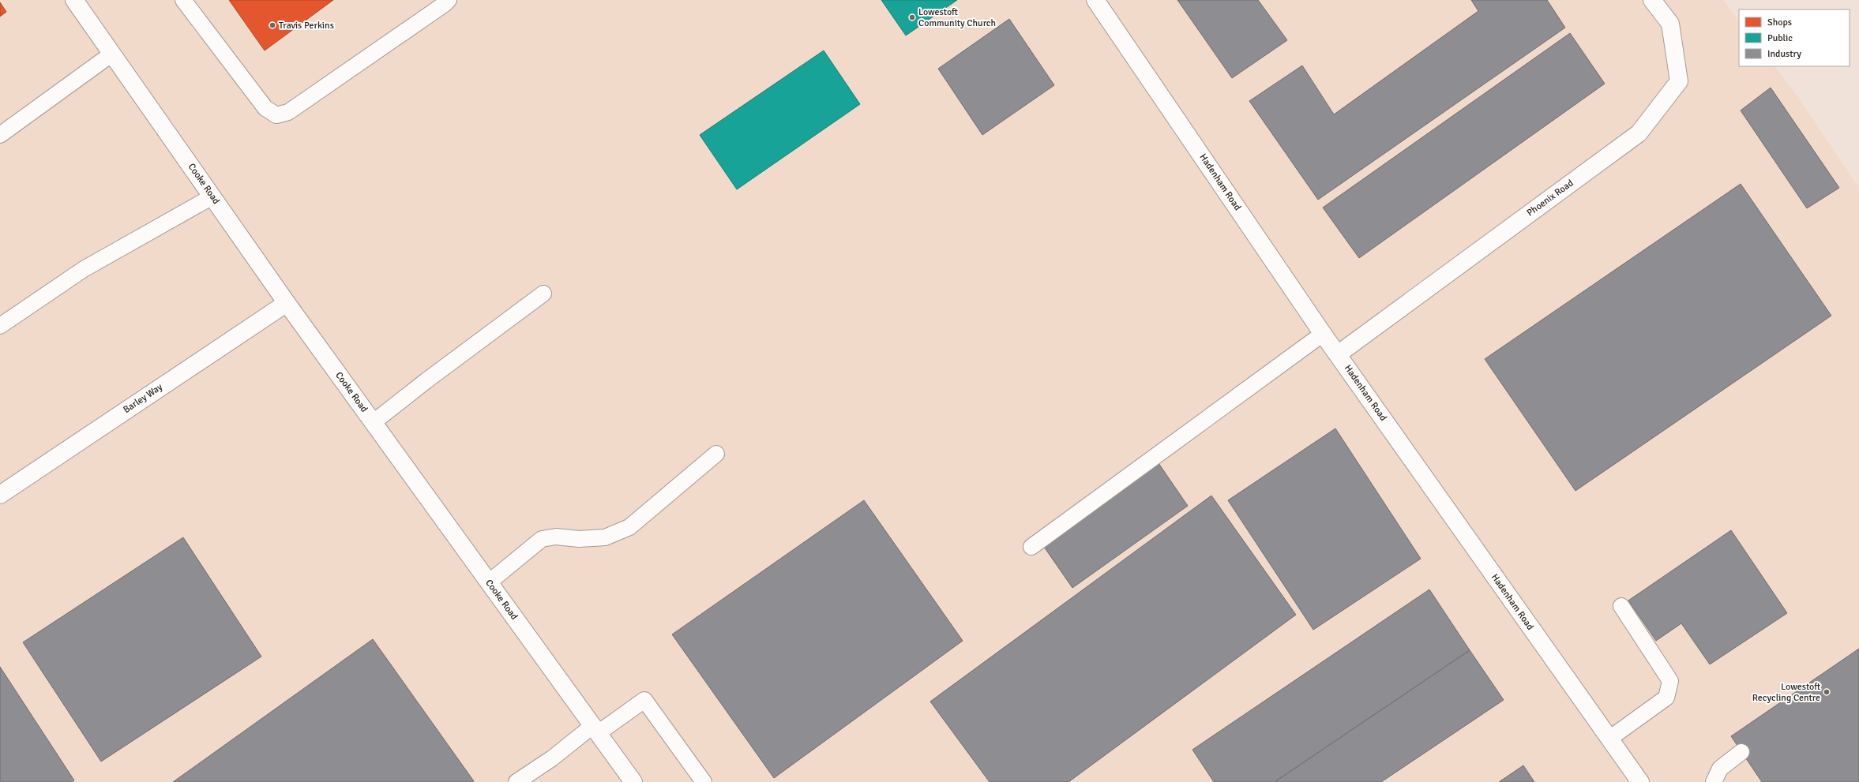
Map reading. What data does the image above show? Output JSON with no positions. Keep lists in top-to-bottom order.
{
  "streets": {
    "street": [
      "Hadenham Road",
      "Cooke Road",
      "Phoenix Road",
      "Barley Way"
    ]
  },
  "crossings": [
    ["Hadenham Road", "Phoenix Road"],
    ["Cooke Road", "Barley Way"]
  ],
  "places": ["Lowestoft Community Church", "Travis Perkins", "Lowestoft Recycling Centre"],
  "legend": ["Shops", "Public", "Industry"]
}
